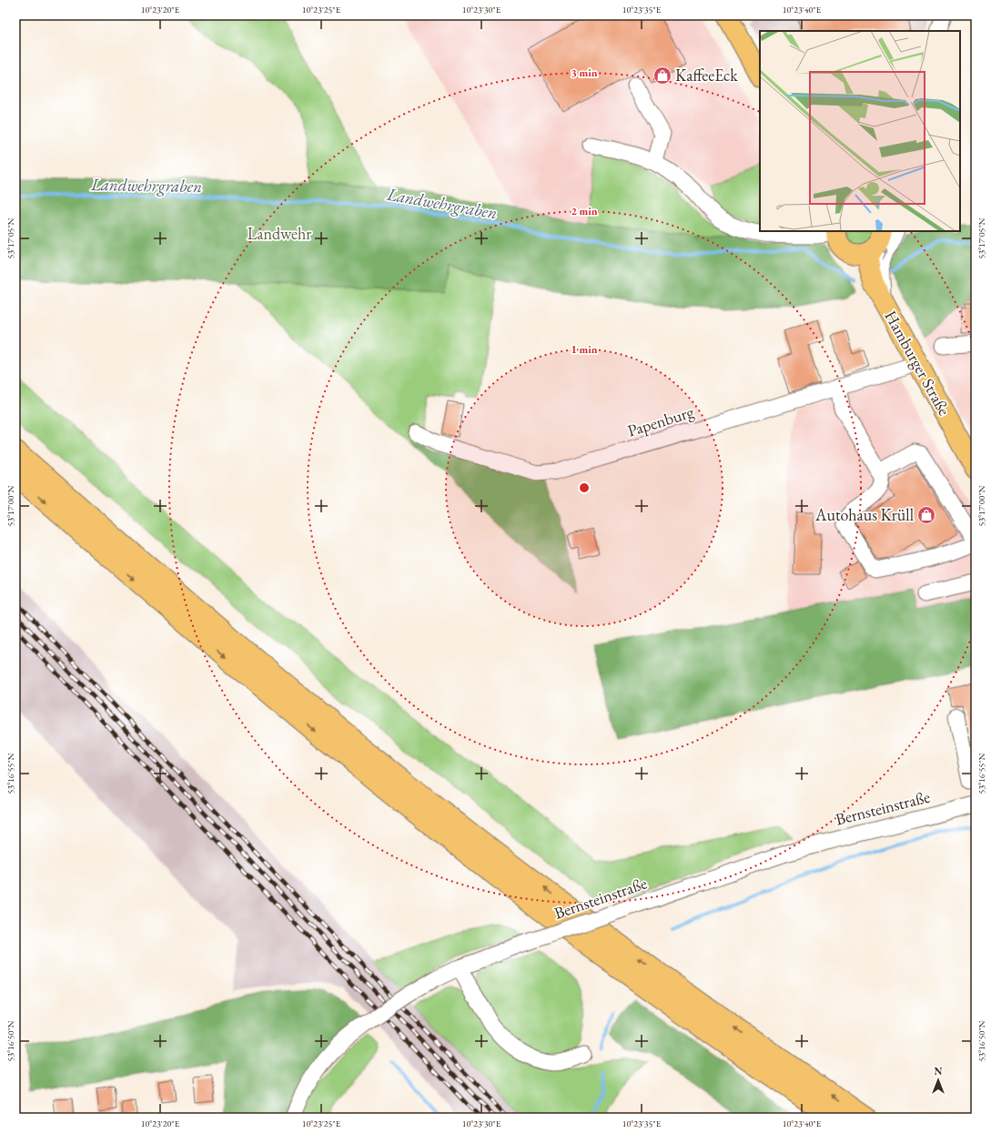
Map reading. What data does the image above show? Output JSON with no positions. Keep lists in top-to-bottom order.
{
  "streets": {
    "main road": ["Hamburger Straße"],
    "street": ["Papenburg", "Bernsteinstraße"]
  },
  "crossings": [
    ["Hamburger Straße", "Papenburg"]
  ],
  "water": ["Landwehrgraben"],
  "parks": ["Landwehr"],
  "places": {
    "shop": ["KaffeeEck", "Autohaus Krüll"]
  },
  "north": "top",
  "coordinates": [
    "10°23'20\"E",
    "10°23'25\"E",
    "10°23'30\"E",
    "10°23'35\"E",
    "10°23'40\"E",
    "53°17'05\"N",
    "53°17'00\"N",
    "53°16'55\"N",
    "53°16'50\"N"
  ],
  "rings": ["3 min", "2 min", "1 min"]
}
